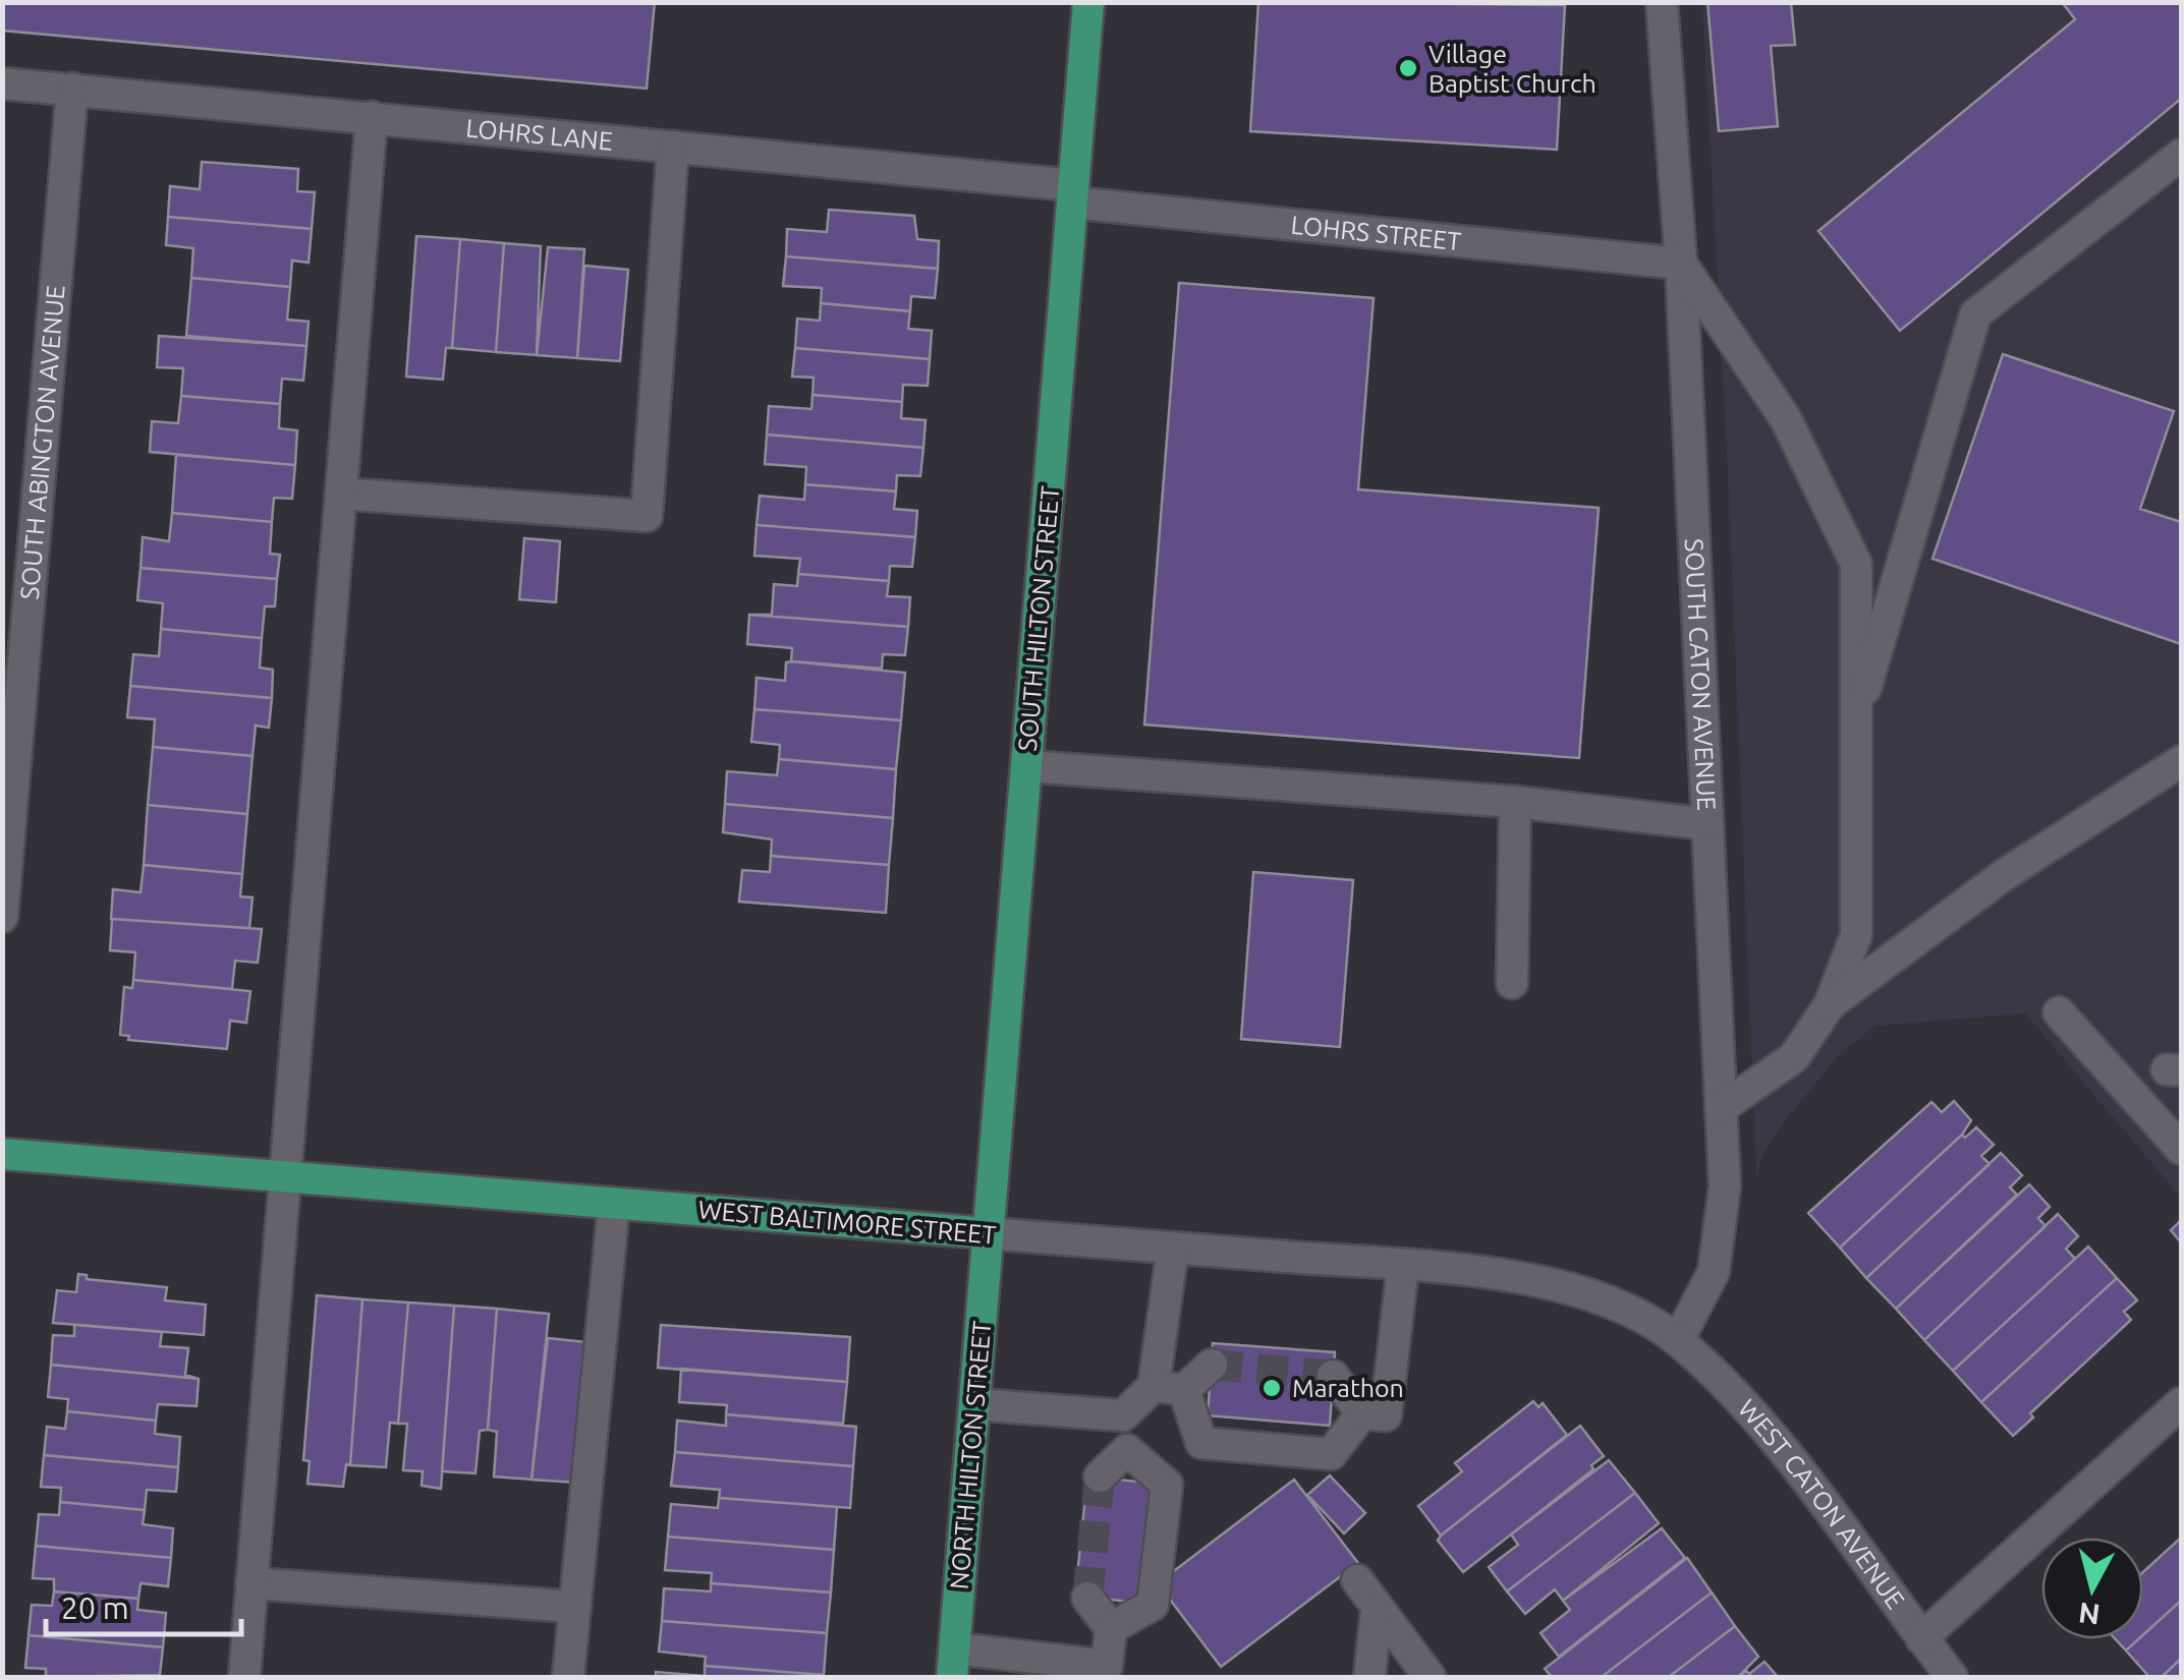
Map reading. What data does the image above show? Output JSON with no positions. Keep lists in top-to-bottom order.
{
  "streets": {
    "main road": ["SOUTH HILTON STREET", "WEST BALTIMORE STREET", "NORTH HILTON STREET"],
    "street": [
      "LOHRS LANE",
      "LOHRS STREET",
      "SOUTH ABINGTON AVENUE",
      "SOUTH CATON AVENUE",
      "WEST CATON AVENUE"
    ]
  },
  "crossings": [
    ["LOHRS LANE", "LOHRS STREET"],
    ["LOHRS LANE", "SOUTH ABINGTON AVENUE"],
    ["LOHRS LANE", "SOUTH HILTON STREET"],
    ["LOHRS STREET", "SOUTH HILTON STREET"],
    ["LOHRS STREET", "SOUTH CATON AVENUE"],
    ["SOUTH HILTON STREET", "WEST BALTIMORE STREET"],
    ["SOUTH HILTON STREET", "NORTH HILTON STREET"],
    ["SOUTH CATON AVENUE", "WEST BALTIMORE STREET"],
    ["SOUTH CATON AVENUE", "WEST CATON AVENUE"],
    ["WEST BALTIMORE STREET", "NORTH HILTON STREET"],
    ["WEST BALTIMORE STREET", "WEST CATON AVENUE"]
  ],
  "places": ["Village Baptist Church", "Marathon"],
  "scale_bar": "20 m",
  "north": "bottom"
}
